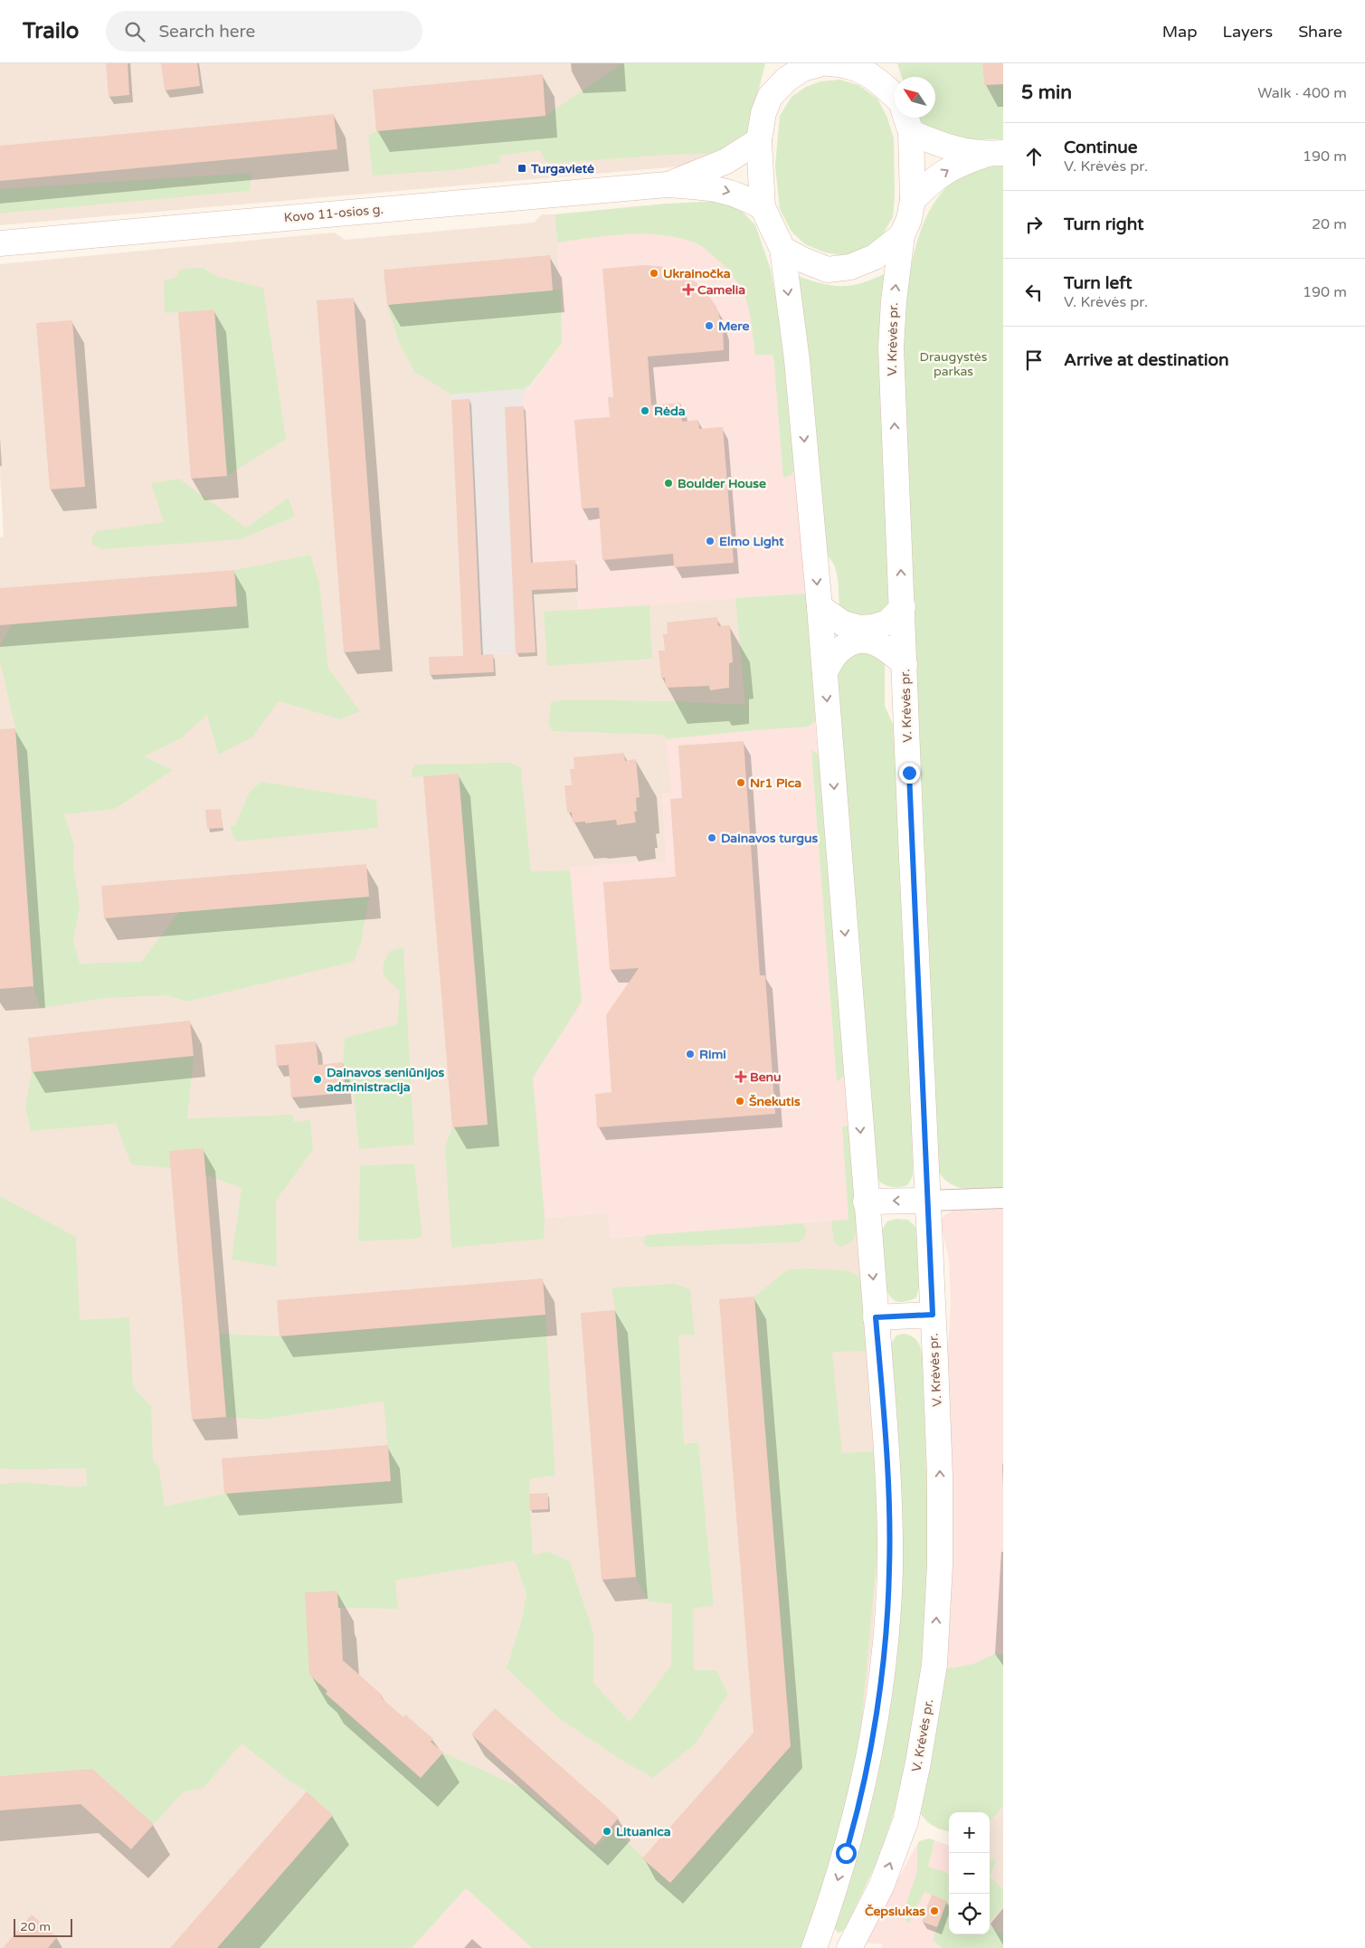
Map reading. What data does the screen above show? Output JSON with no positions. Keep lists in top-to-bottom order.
{
  "streets": {
    "main road": ["Kovo 11-osios g.", "V. Krėvės pr."]
  },
  "parks": ["Draugystės parkas"],
  "places": {
    "transit": ["Turgavietė"],
    "other": [
      "Ukrainočka",
      "Mere",
      "Rėda",
      "Boulder House",
      "Elmo Light",
      "Nr1 Pica",
      "Dainavos turgus",
      "Rimi",
      "Dainavos seniūnijos administracija",
      "Šnekutis",
      "Lituanica",
      "Čepsiukas"
    ],
    "health": ["Camelia", "Benu"]
  },
  "scale_bar": "20 m",
  "north": "top left",
  "page": {
    "header": "Trailo",
    "search": "Search here",
    "nav": ["Map", "Layers", "Share"],
    "heading": ["5 min", "Walk · 400 m"],
    "list": [
      ["Continue", "V. Krėvės pr.", "190 m"],
      ["Turn right", "20 m"],
      ["Turn left", "V. Krėvės pr.", "190 m"],
      "Arrive at destination"
    ],
    "map_buttons": ["+", "−"],
    "scale": "20 m"
  }
}
